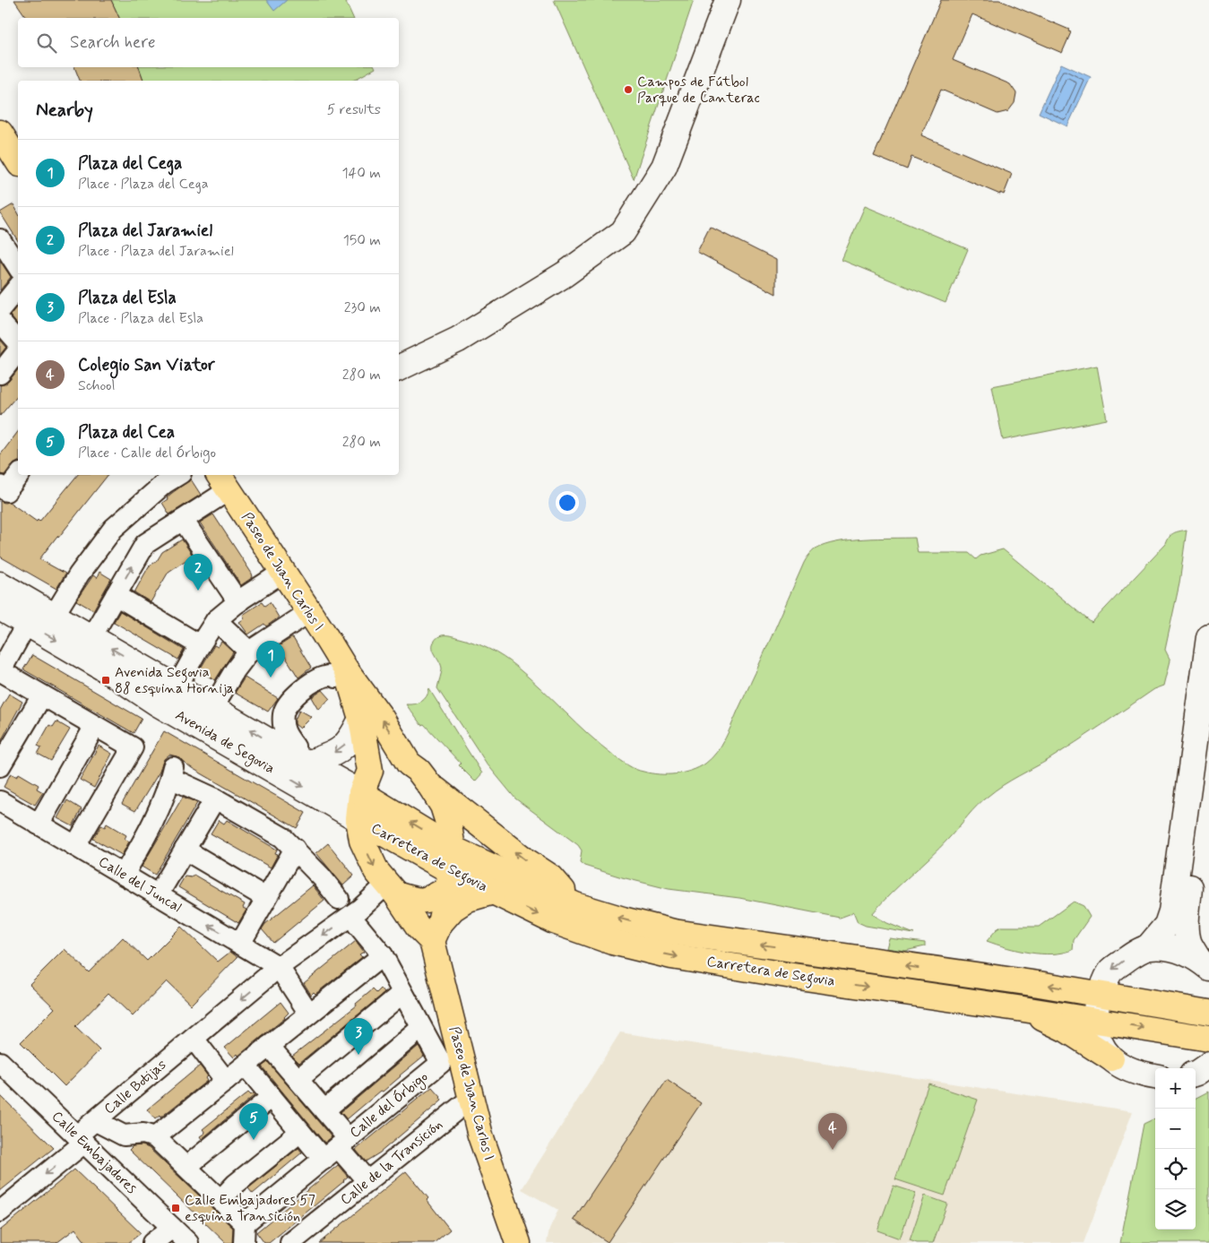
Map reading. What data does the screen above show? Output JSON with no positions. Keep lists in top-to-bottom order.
{
  "streets": {
    "main road": ["Paseo de Juan Carlos I", "Carretera de Segovia"],
    "street": [
      "Avenida de Segovia",
      "Calle del Juncal",
      "Calle Botijas",
      "Calle del Órbigo",
      "Calle Embajadores",
      "Calle de la Transición"
    ]
  },
  "crossings": [
    ["Paseo de Juan Carlos I", "Avenida de Segovia"],
    ["Paseo de Juan Carlos I", "Carretera de Segovia"],
    ["Paseo de Juan Carlos I", "Calle Botijas"],
    ["Paseo de Juan Carlos I", "Calle de la Transición"],
    ["Avenida de Segovia", "Carretera de Segovia"],
    ["Calle del Juncal", "Calle Botijas"],
    ["Calle Botijas", "Calle Embajadores"],
    ["Calle del Órbigo", "Calle de la Transición"]
  ],
  "places": {
    "other": ["Campos de Fútbol Parque de Canterac"],
    "transit": ["Avenida Segovia 88 esquina Hornija", "Calle Embajadores 57 esquina Transición"]
  },
  "page": {
    "search": "Search here",
    "heading": ["Nearby", "5 results"],
    "list": [
      {
        "mark": "1",
        "name": "Plaza del Cega",
        "note": "Place · Plaza del Cega",
        "value": "140 m"
      },
      {
        "mark": "2",
        "name": "Plaza del Jaramiel",
        "note": "Place · Plaza del Jaramiel",
        "value": "150 m"
      },
      {
        "mark": "3",
        "name": "Plaza del Esla",
        "note": "Place · Plaza del Esla",
        "value": "230 m"
      },
      {
        "mark": "4",
        "name": "Colegio San Viator",
        "note": "School",
        "value": "280 m"
      },
      {
        "mark": "5",
        "name": "Plaza del Cea",
        "note": "Place · Calle del Órbigo",
        "value": "280 m"
      }
    ],
    "pins": [
      "2",
      "1",
      "3",
      "5",
      "4"
    ],
    "map_buttons": ["+", "−"]
  }
}
